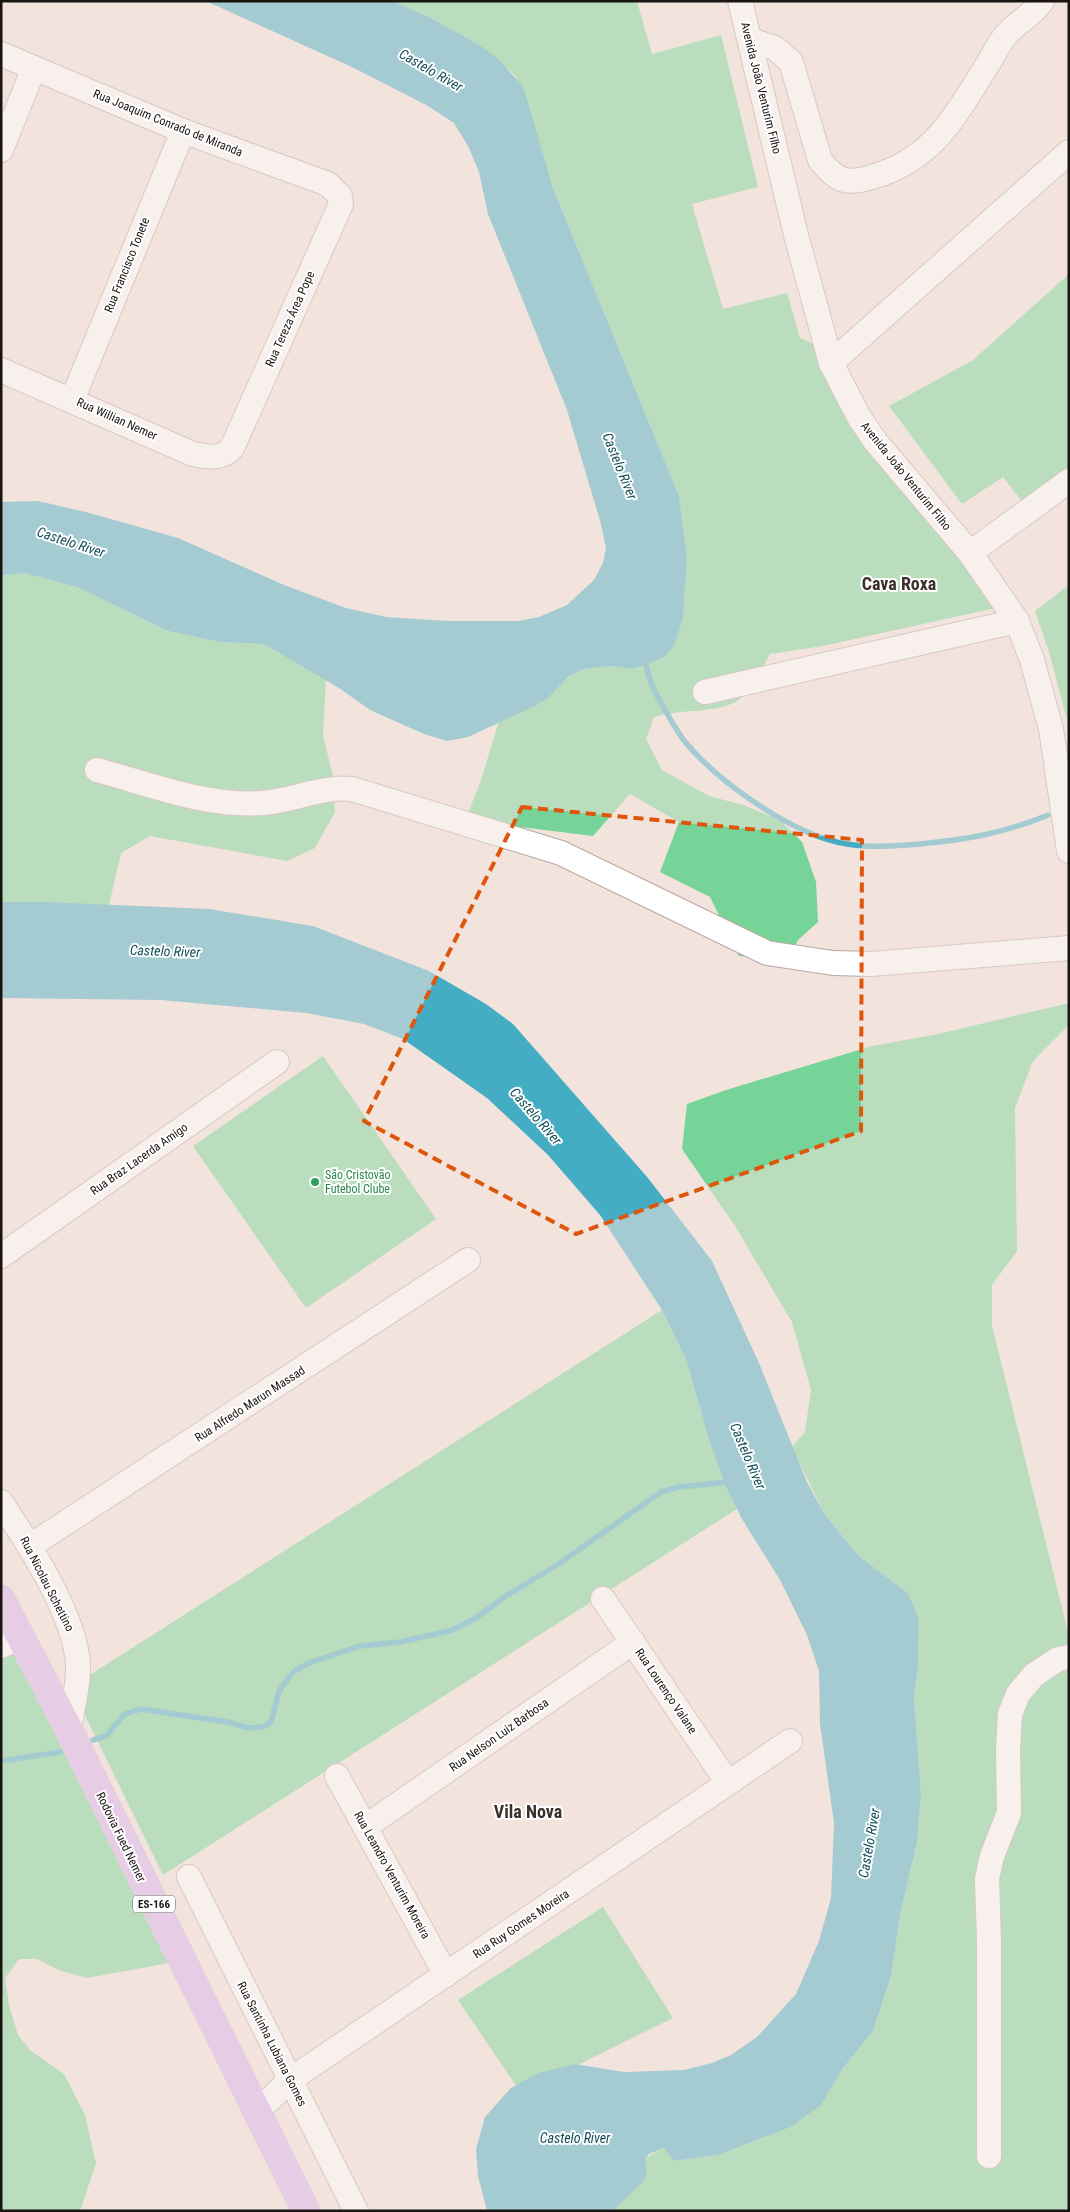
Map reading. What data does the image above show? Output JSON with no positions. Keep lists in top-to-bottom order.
{
  "streets": {
    "main road": ["Rodovia Fued Nemer", "ES-166"],
    "street": [
      "Avenida João Venturim Filho",
      "Rua Joaquim Conrado de Miranda",
      "Rua Francisco Tonete",
      "Rua Tereza Área Pope",
      "Rua Willian Nemer",
      "Rua Braz Lacerda Amigo",
      "Rua Alfredo Marun Massad",
      "Rua Nicolau Schettino",
      "Rua Lourenço Valane",
      "Rua Nelson Luiz Barbosa",
      "Rua Leandro Venturim Moreira",
      "Rua Ruy Gomes Moreira",
      "Rua Santinha Lubiana Gomes"
    ]
  },
  "crossings": [
    ["Rua Joaquim Conrado de Miranda", "Rua Francisco Tonete"],
    ["Rua Joaquim Conrado de Miranda", "Rua Tereza Área Pope"],
    ["Rua Francisco Tonete", "Rua Willian Nemer"],
    ["Rua Tereza Área Pope", "Rua Willian Nemer"],
    ["Rua Alfredo Marun Massad", "Rua Nicolau Schettino"],
    ["Rua Nicolau Schettino", "Rodovia Fued Nemer"],
    ["Rua Lourenço Valane", "Rua Nelson Luiz Barbosa"],
    ["Rua Lourenço Valane", "Rua Ruy Gomes Moreira"],
    ["Rua Nelson Luiz Barbosa", "Rua Leandro Venturim Moreira"],
    ["Rodovia Fued Nemer", "Rua Ruy Gomes Moreira"],
    ["Rua Leandro Venturim Moreira", "Rua Ruy Gomes Moreira"],
    ["Rua Ruy Gomes Moreira", "Rua Santinha Lubiana Gomes"]
  ],
  "districts": ["Cava Roxa", "Vila Nova"],
  "water": ["Castelo River"],
  "places": ["São Cristovão Futebol Clube"]
}
